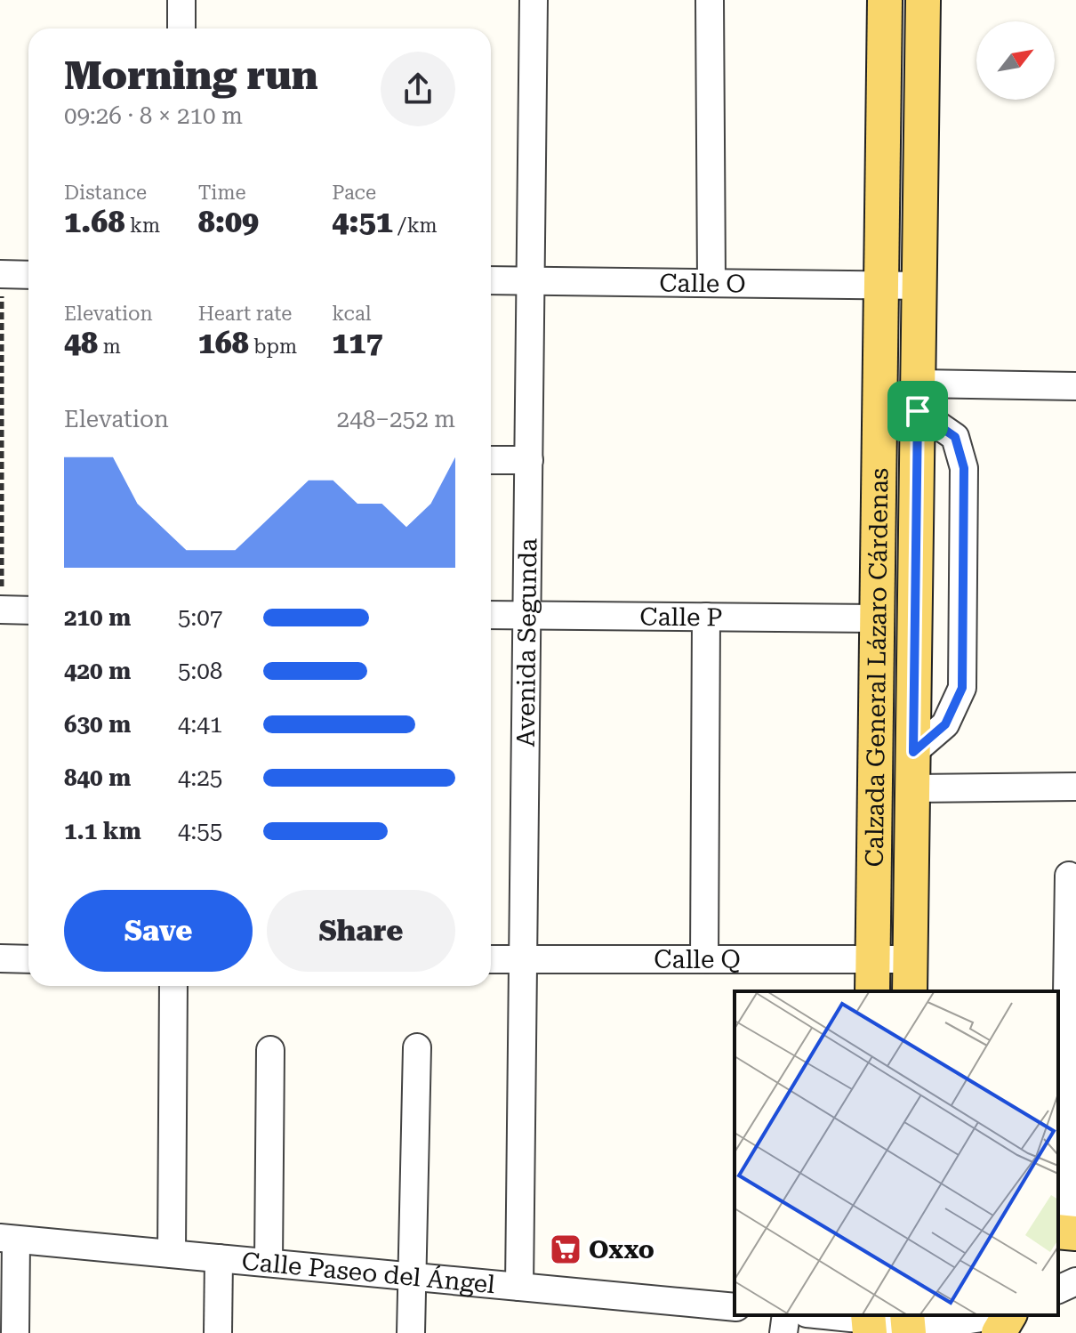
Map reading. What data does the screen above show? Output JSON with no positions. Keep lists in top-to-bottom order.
{
  "streets": {
    "main road": ["Calzada General Lázaro Cárdenas"],
    "street": [
      "Calle O",
      "Calle P",
      "Avenida Segunda",
      "Calle Q",
      "Calle Paseo del Ángel"
    ]
  },
  "crossings": [
    ["Calle O", "Avenida Segunda"],
    ["Calle O", "Calzada General Lázaro Cárdenas"],
    ["Calle P", "Avenida Segunda"],
    ["Calle P", "Calzada General Lázaro Cárdenas"],
    ["Avenida Segunda", "Calle Q"],
    ["Avenida Segunda", "Calle Paseo del Ángel"],
    ["Calzada General Lázaro Cárdenas", "Calle Q"]
  ],
  "places": {
    "supermarket": ["Oxxo"]
  },
  "north": "top right",
  "page": {
    "heading": ["Morning run", "09:26 · 8 × 210 m"],
    "stats": [
      ["Distance", "1.68 km"],
      ["Time", "8:09"],
      ["Pace", "4:51 /km"],
      ["Elevation", "48 m"],
      ["Heart rate", "168 bpm"],
      ["kcal", "117"]
    ],
    "chart": ["Elevation", "248–252 m"],
    "list": [
      {
        "name": "210 m",
        "note": "5:07"
      },
      {
        "name": "420 m",
        "note": "5:08"
      },
      {
        "name": "630 m",
        "note": "4:41"
      },
      {
        "name": "840 m",
        "note": "4:25"
      },
      {
        "name": "1.1 km",
        "note": "4:55"
      }
    ],
    "buttons": ["Save", "Share"]
  }
}
